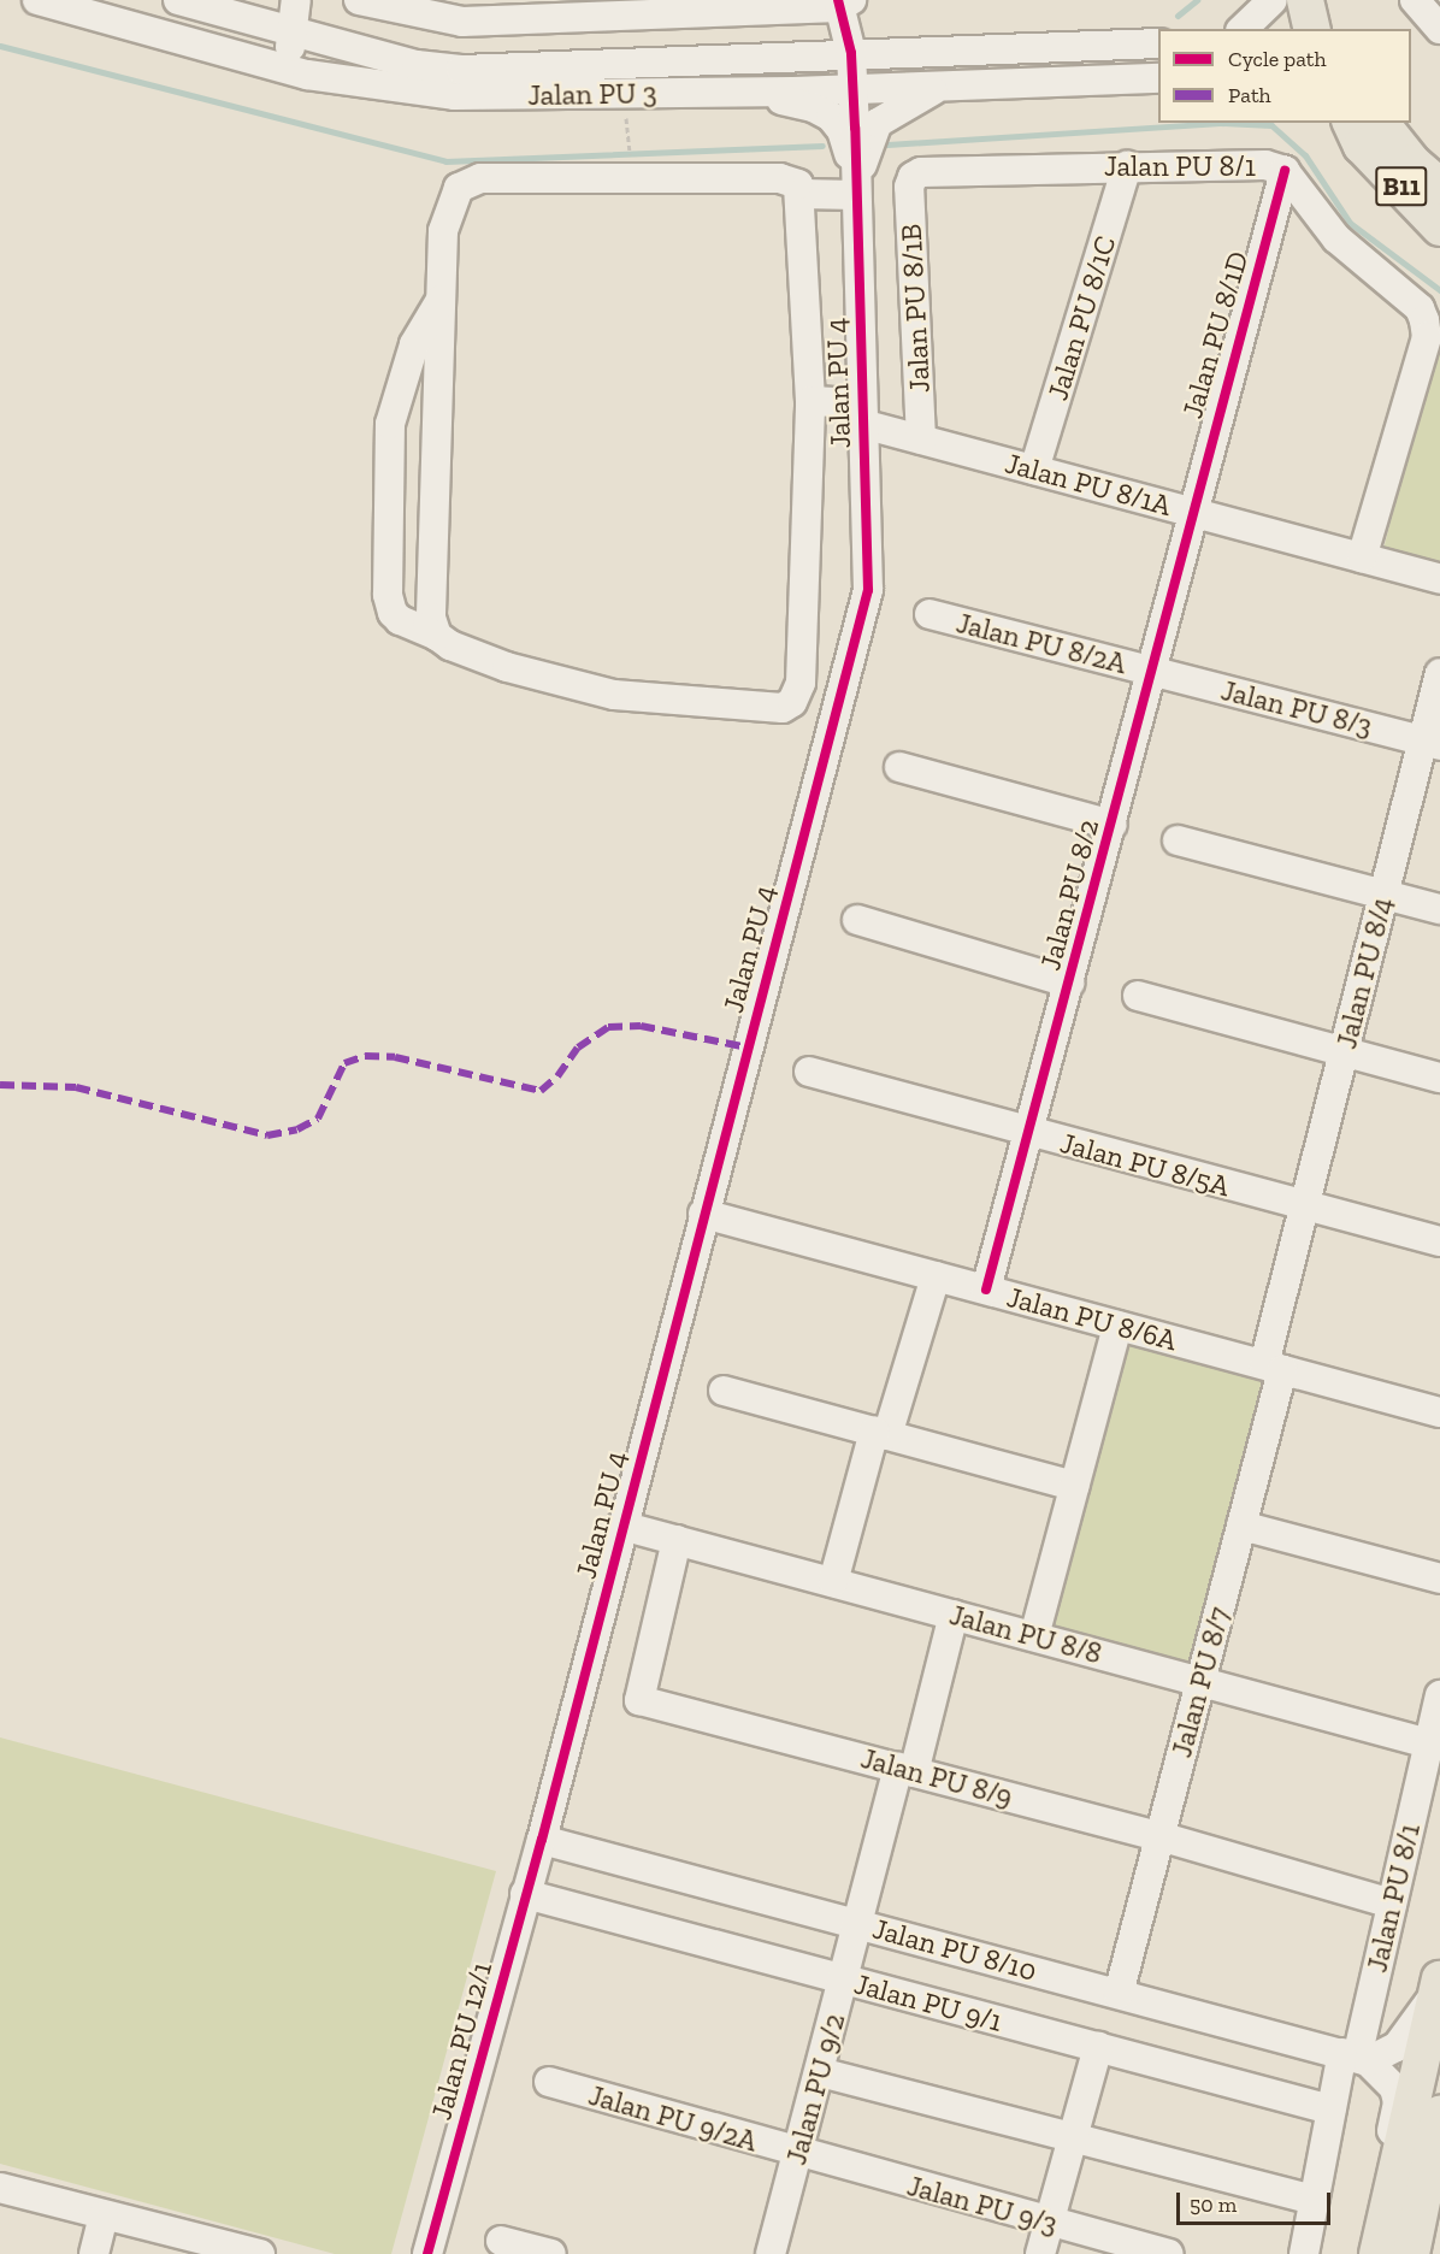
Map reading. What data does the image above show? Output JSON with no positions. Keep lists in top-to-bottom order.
{
  "streets": {
    "main road": ["B11"],
    "street": [
      "Jalan PU 3",
      "Jalan PU 8/1",
      "Jalan PU 8/1B",
      "Jalan PU 8/1C",
      "Jalan PU 8/1D",
      "Jalan PU 4",
      "Jalan PU 8/1A",
      "Jalan PU 8/2A",
      "Jalan PU 8/3",
      "Jalan PU 8/2",
      "Jalan PU 8/4",
      "Jalan PU 8/5A",
      "Jalan PU 8/6A",
      "Jalan PU 8/8",
      "Jalan PU 8/7",
      "Jalan PU 8/9",
      "Jalan PU 8/10",
      "Jalan PU 9/1",
      "Jalan PU 12/1",
      "Jalan PU 9/2",
      "Jalan PU 9/2A",
      "Jalan PU 9/3"
    ]
  },
  "crossings": [
    ["Jalan PU 3", "Jalan PU 4"],
    ["Jalan PU 8/1", "Jalan PU 8/1B"],
    ["Jalan PU 8/1", "Jalan PU 8/1C"],
    ["Jalan PU 8/1", "Jalan PU 8/1D"],
    ["Jalan PU 8/1", "Jalan PU 8/1A"],
    ["Jalan PU 8/1", "Jalan PU 8/8"],
    ["Jalan PU 8/1", "Jalan PU 8/9"],
    ["Jalan PU 8/1", "Jalan PU 8/10"],
    ["Jalan PU 8/1B", "Jalan PU 8/1A"],
    ["Jalan PU 8/1C", "Jalan PU 8/1A"],
    ["Jalan PU 8/1D", "Jalan PU 8/1A"],
    ["Jalan PU 8/1D", "Jalan PU 8/2"],
    ["Jalan PU 4", "Jalan PU 8/1A"],
    ["Jalan PU 4", "Jalan PU 8/6A"],
    ["Jalan PU 4", "Jalan PU 8/8"],
    ["Jalan PU 4", "Jalan PU 8/10"],
    ["Jalan PU 4", "Jalan PU 12/1"],
    ["Jalan PU 8/1A", "Jalan PU 8/2"],
    ["Jalan PU 8/2A", "Jalan PU 8/3"],
    ["Jalan PU 8/2A", "Jalan PU 8/2"],
    ["Jalan PU 8/3", "Jalan PU 8/2"],
    ["Jalan PU 8/3", "Jalan PU 8/4"],
    ["Jalan PU 8/2", "Jalan PU 8/5A"],
    ["Jalan PU 8/2", "Jalan PU 8/6A"],
    ["Jalan PU 8/4", "Jalan PU 8/5A"],
    ["Jalan PU 8/4", "Jalan PU 8/6A"],
    ["Jalan PU 8/4", "Jalan PU 8/7"],
    ["Jalan PU 8/6A", "Jalan PU 8/7"],
    ["Jalan PU 8/8", "Jalan PU 8/7"],
    ["Jalan PU 8/8", "Jalan PU 8/9"],
    ["Jalan PU 8/8", "Jalan PU 9/2"],
    ["Jalan PU 8/7", "Jalan PU 8/9"],
    ["Jalan PU 8/7", "Jalan PU 8/10"],
    ["Jalan PU 8/9", "Jalan PU 9/2"],
    ["Jalan PU 8/10", "Jalan PU 12/1"],
    ["Jalan PU 8/10", "Jalan PU 9/2"],
    ["Jalan PU 9/1", "Jalan PU 12/1"],
    ["Jalan PU 9/1", "Jalan PU 9/2"],
    ["Jalan PU 9/2", "Jalan PU 9/2A"],
    ["Jalan PU 9/2", "Jalan PU 9/3"],
    ["Jalan PU 9/2A", "Jalan PU 9/3"]
  ],
  "legend": ["Cycle path", "Path"],
  "scale_bar": "50 m"
}
